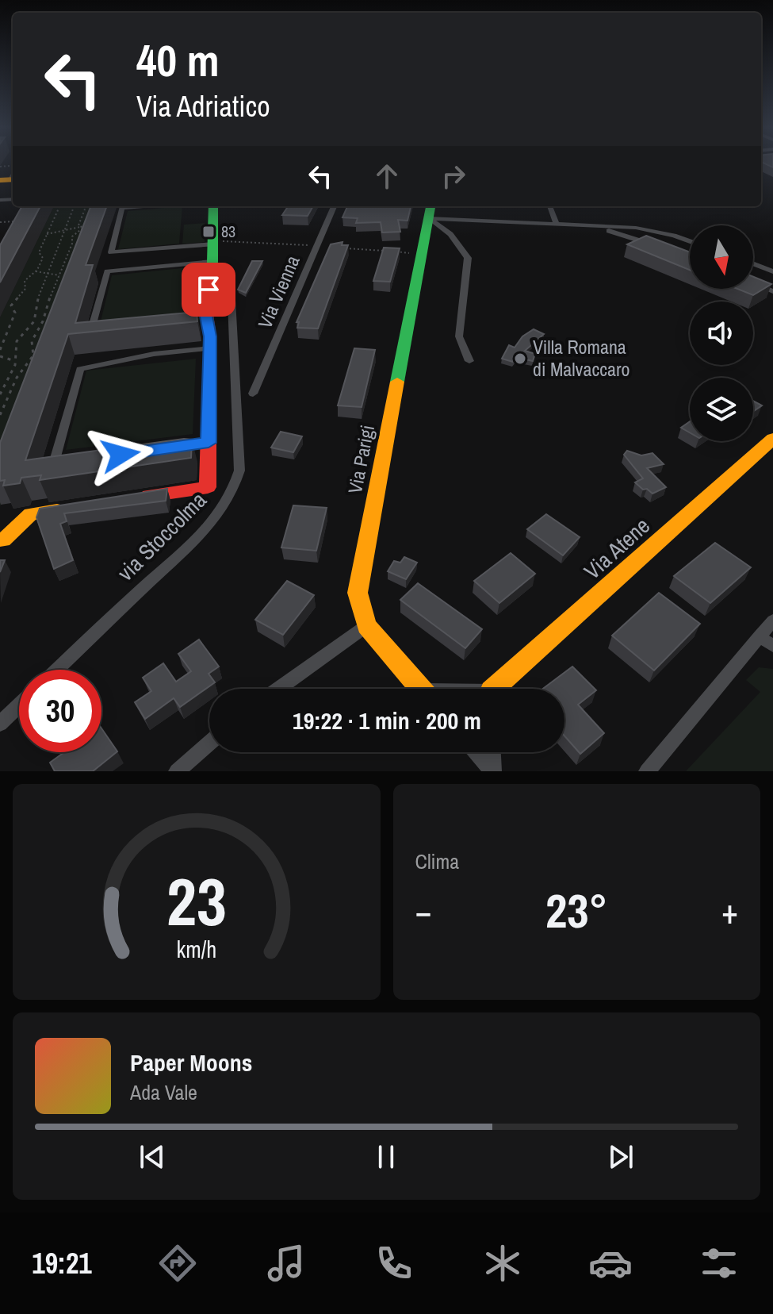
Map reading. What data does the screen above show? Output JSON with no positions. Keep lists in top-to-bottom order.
{
  "streets": {
    "street": [
      "Via Vienna",
      "Via Parigi",
      "via Stoccolma",
      "Via Atene"
    ]
  },
  "places": {
    "transit": ["83"],
    "other": ["Villa Romana di Malvaccaro"]
  },
  "north": "bottom",
  "page": {
    "turn": ["40 m", "Via Adriatico"],
    "limit": "30",
    "trip": "19:22 · 1 min · 200 m",
    "tile": "Clima",
    "heat": ["−", "23°", "+"],
    "song": ["Paper Moons", "Ada Vale"],
    "tabs": "19:21",
    "gauge": ["23", "km/h"]
  }
}
